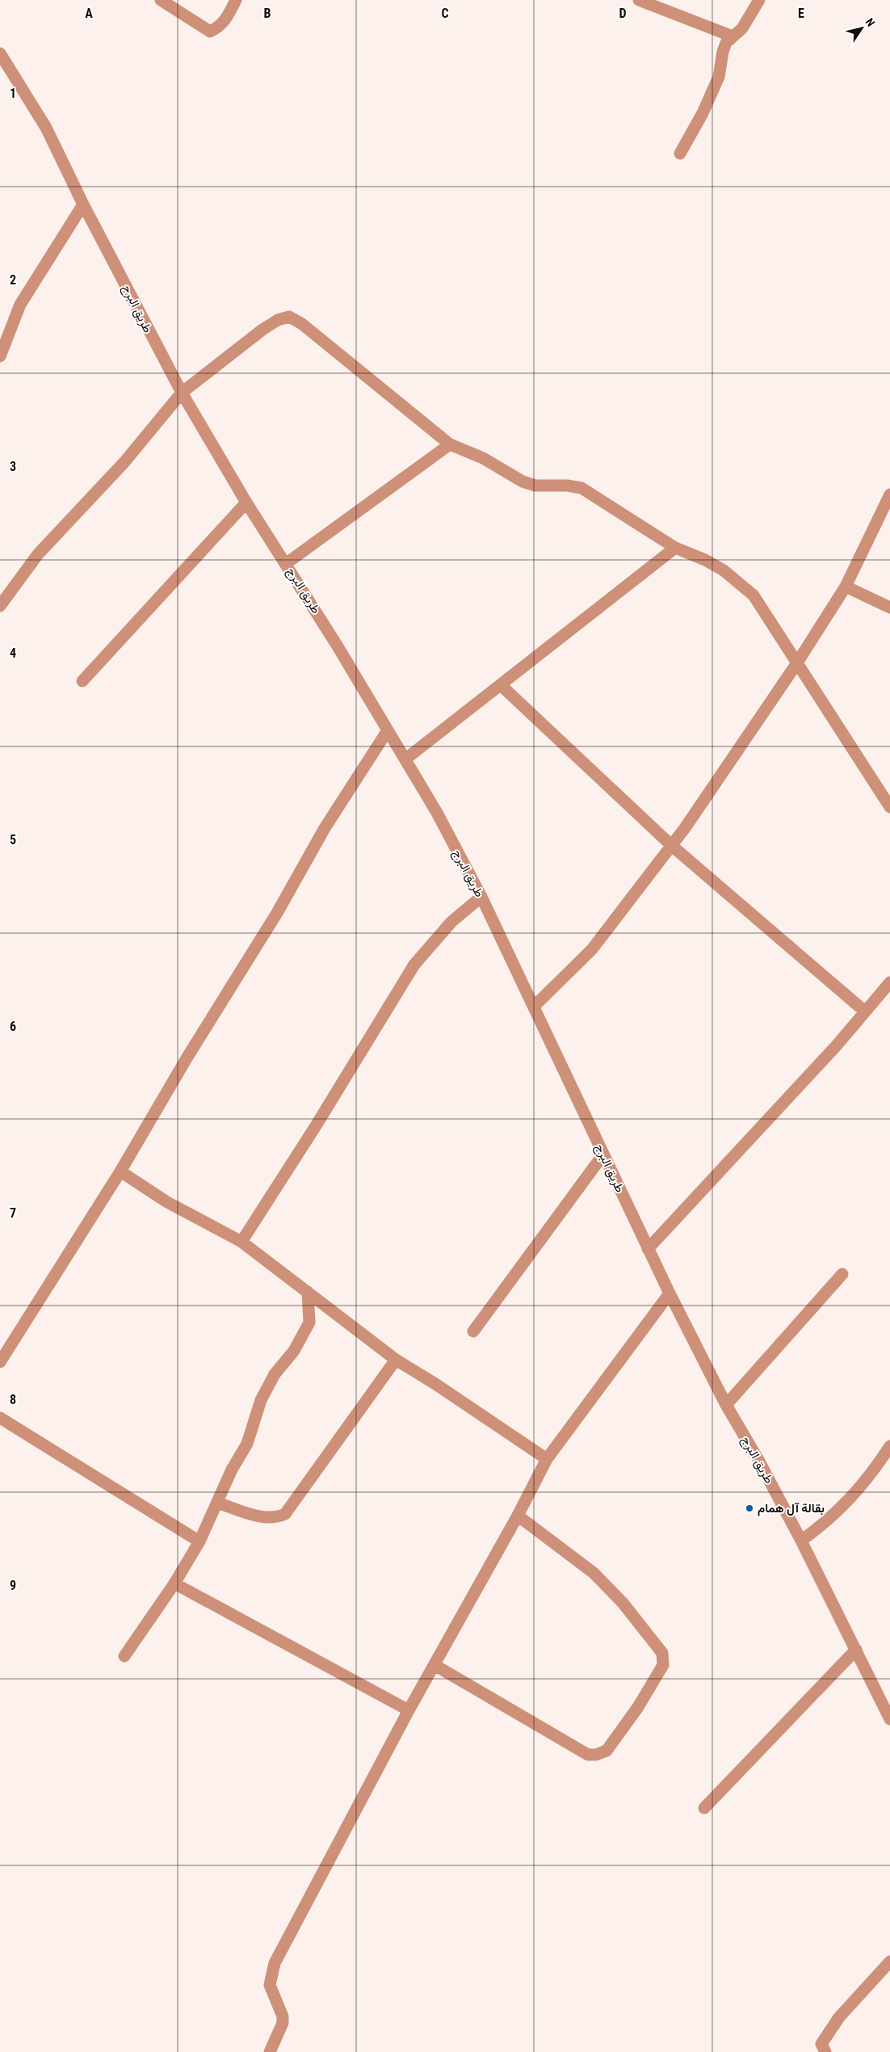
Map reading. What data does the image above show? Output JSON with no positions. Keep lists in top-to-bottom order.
{
  "streets": {
    "street": ["طريق البرج"]
  },
  "places": ["بقالة آل همام"],
  "north": "top right",
  "grid": {
    "columns": [
      "A",
      "B",
      "C",
      "D",
      "E"
    ],
    "rows": [
      "1",
      "2",
      "3",
      "4",
      "5",
      "6",
      "7",
      "8",
      "9"
    ]
  }
}
